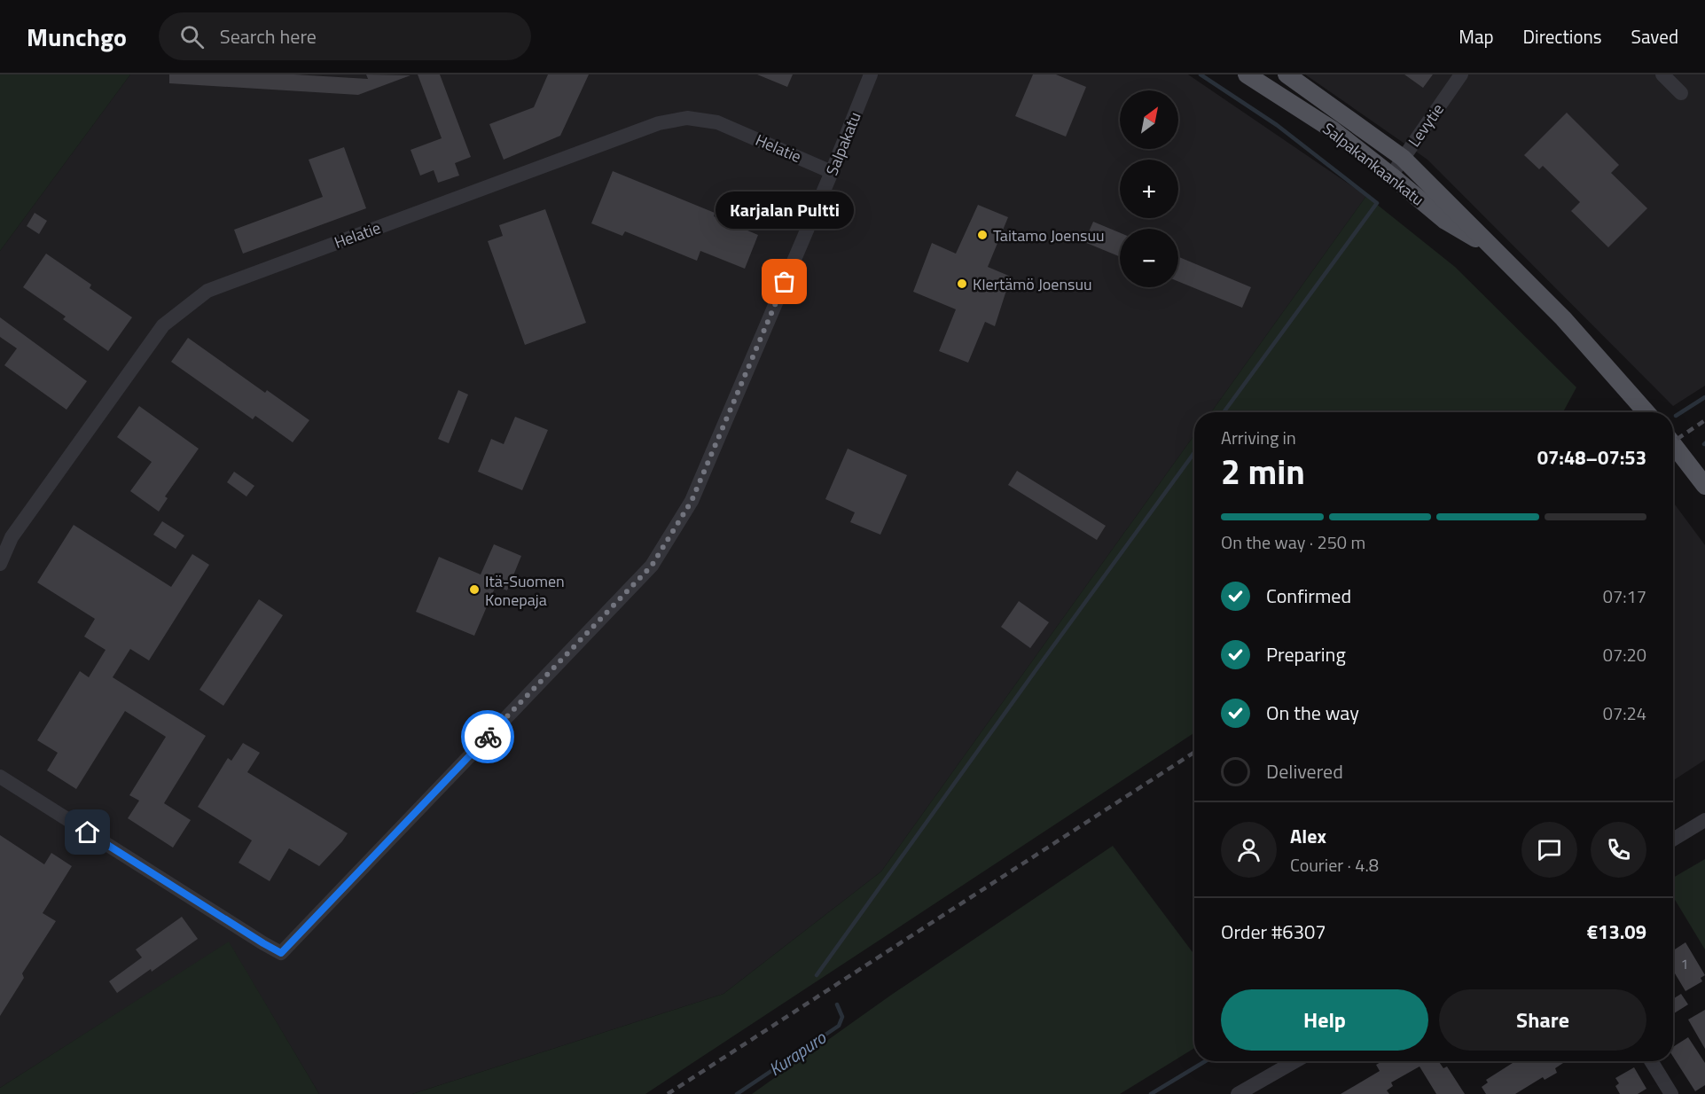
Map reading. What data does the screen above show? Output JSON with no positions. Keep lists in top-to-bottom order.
{
  "streets": {
    "main road": ["Salpakankaankatu"],
    "street": ["Levytie", "Salpakatu", "Helatie"]
  },
  "crossings": [
    ["Levytie", "Salpakankaankatu"],
    ["Salpakatu", "Helatie"]
  ],
  "water": ["Kurapuro"],
  "places": [
    "Taitamo Joensuu",
    "Karjalan Pultti",
    "KIertämö Joensuu",
    "Itä-Suomen Konepaja"
  ],
  "house_numbers": ["1"],
  "north": "top right",
  "page": {
    "header": "Munchgo",
    "search": "Search here",
    "nav": ["Map", "Directions", "Saved"],
    "map_buttons": ["+", "−"],
    "bubble": "Karjalan Pultti",
    "heading": ["2 min", "Arriving in", "07:48–07:53"],
    "panel": [
      "Alex",
      "Courier · 4.8",
      "Order #6307",
      "€13.09"
    ],
    "bar": "On the way · 250 m",
    "list": [
      ["Confirmed", "07:17"],
      ["Preparing", "07:20"],
      ["On the way", "07:24"],
      "Delivered"
    ],
    "buttons": ["Help", "Share"]
  }
}
